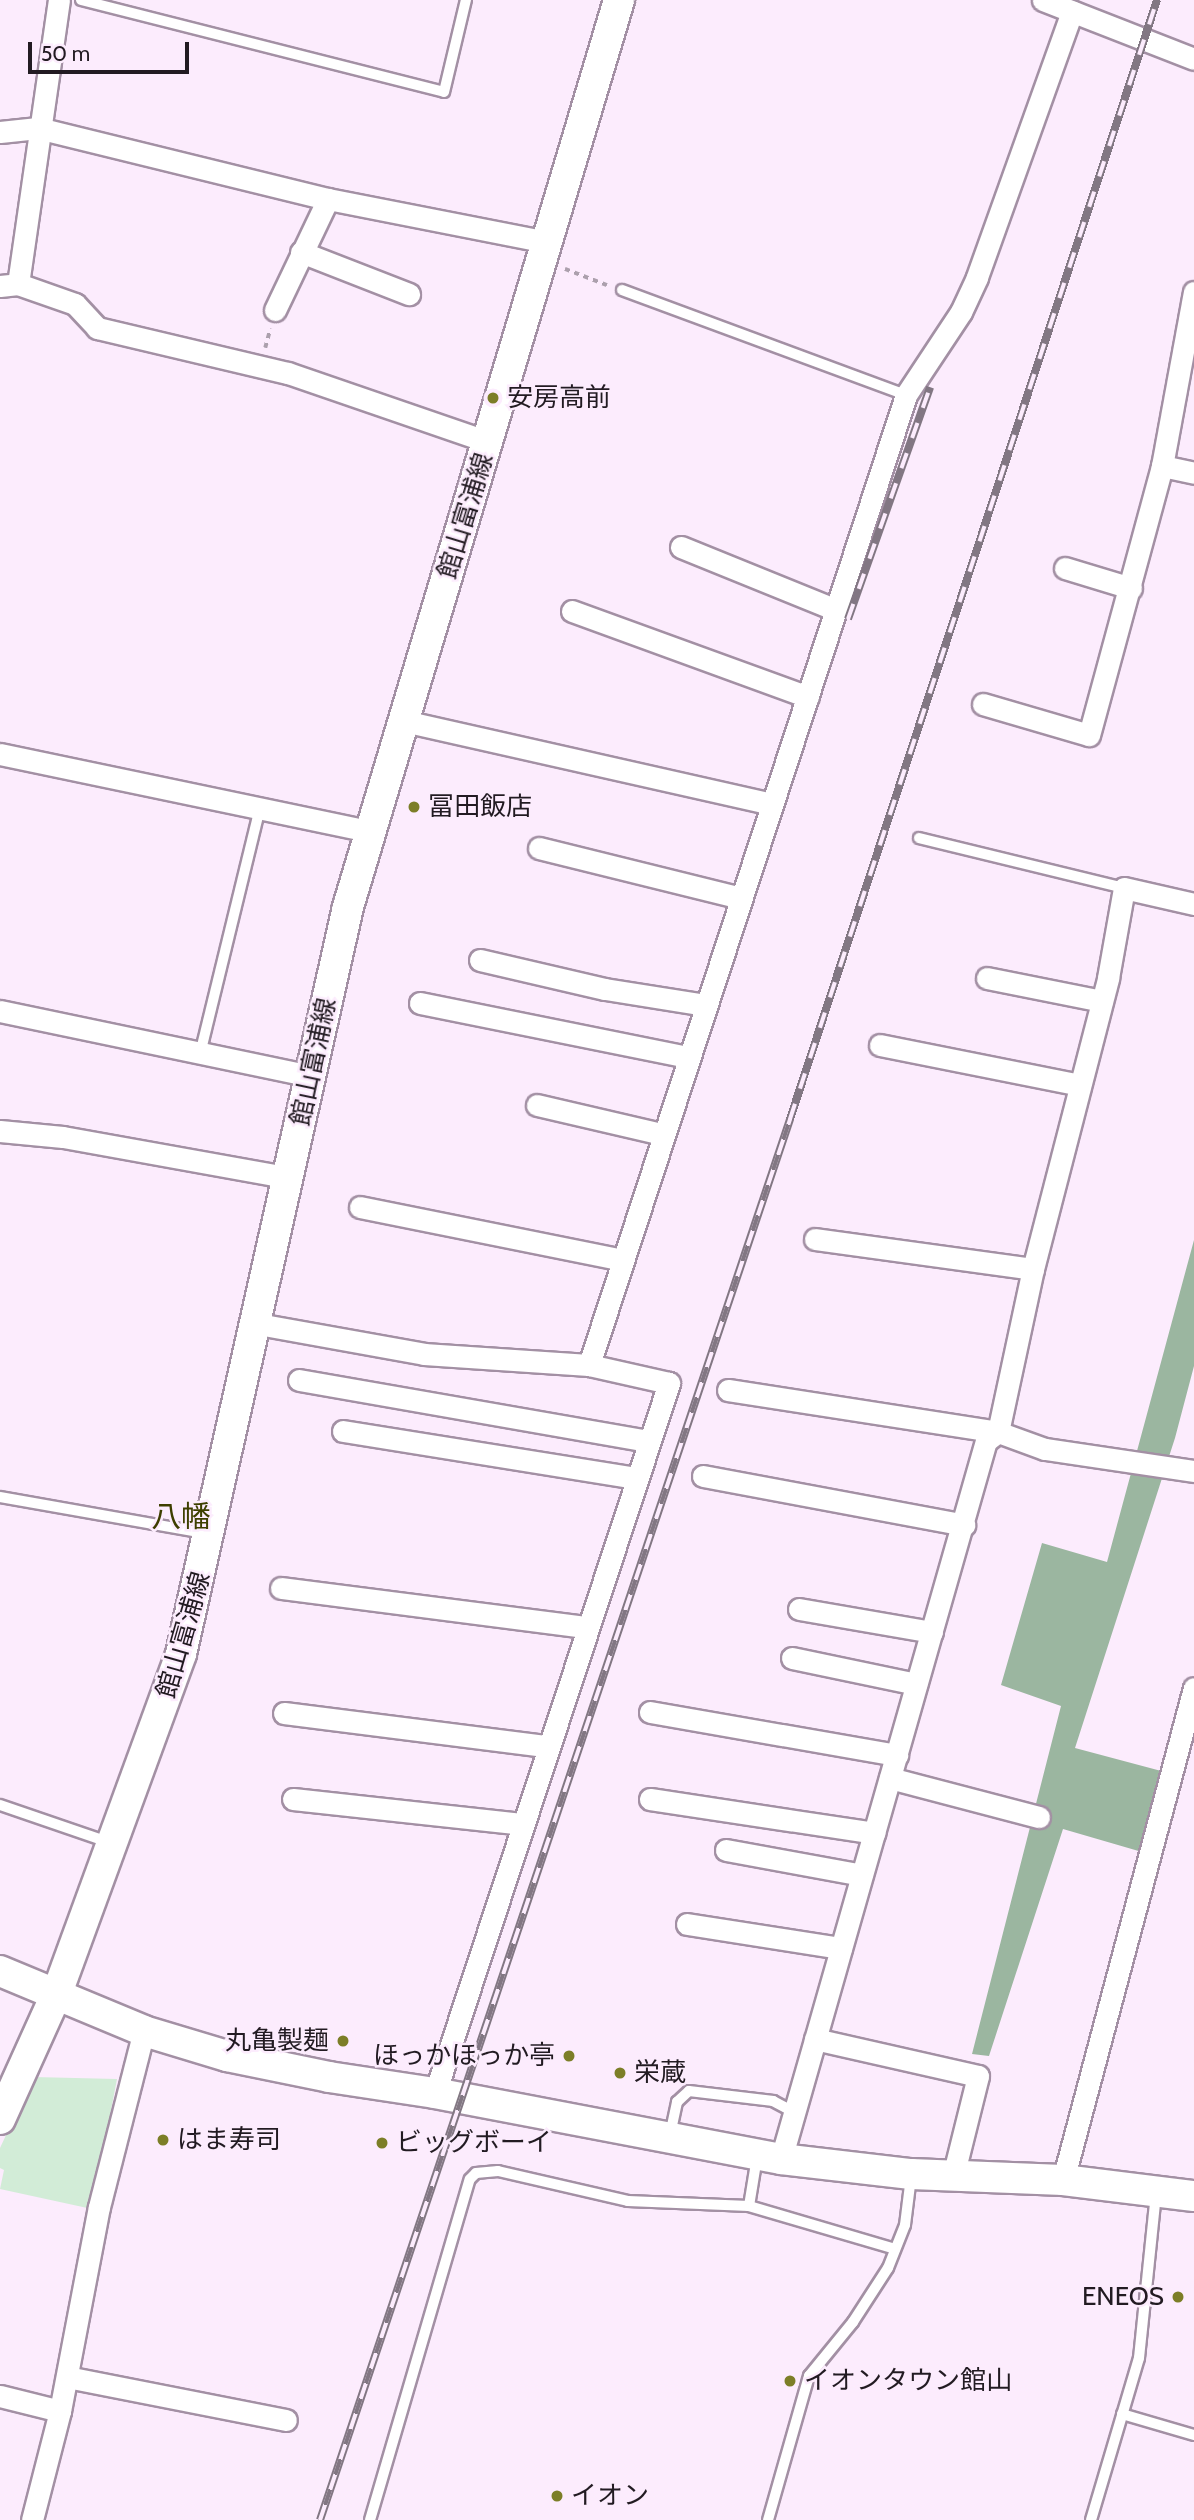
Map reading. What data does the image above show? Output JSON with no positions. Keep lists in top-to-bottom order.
{
  "streets": {
    "main road": ["館山富浦線"]
  },
  "districts": ["八幡"],
  "places": [
    "安房高前",
    "冨田飯店",
    "丸亀製麺",
    "ほっかほっか亭",
    "栄蔵",
    "はま寿司",
    "ビッグボーイ",
    "ENEOS",
    "イオンタウン館山",
    "イオン"
  ],
  "scale_bar": "50 m"
}
